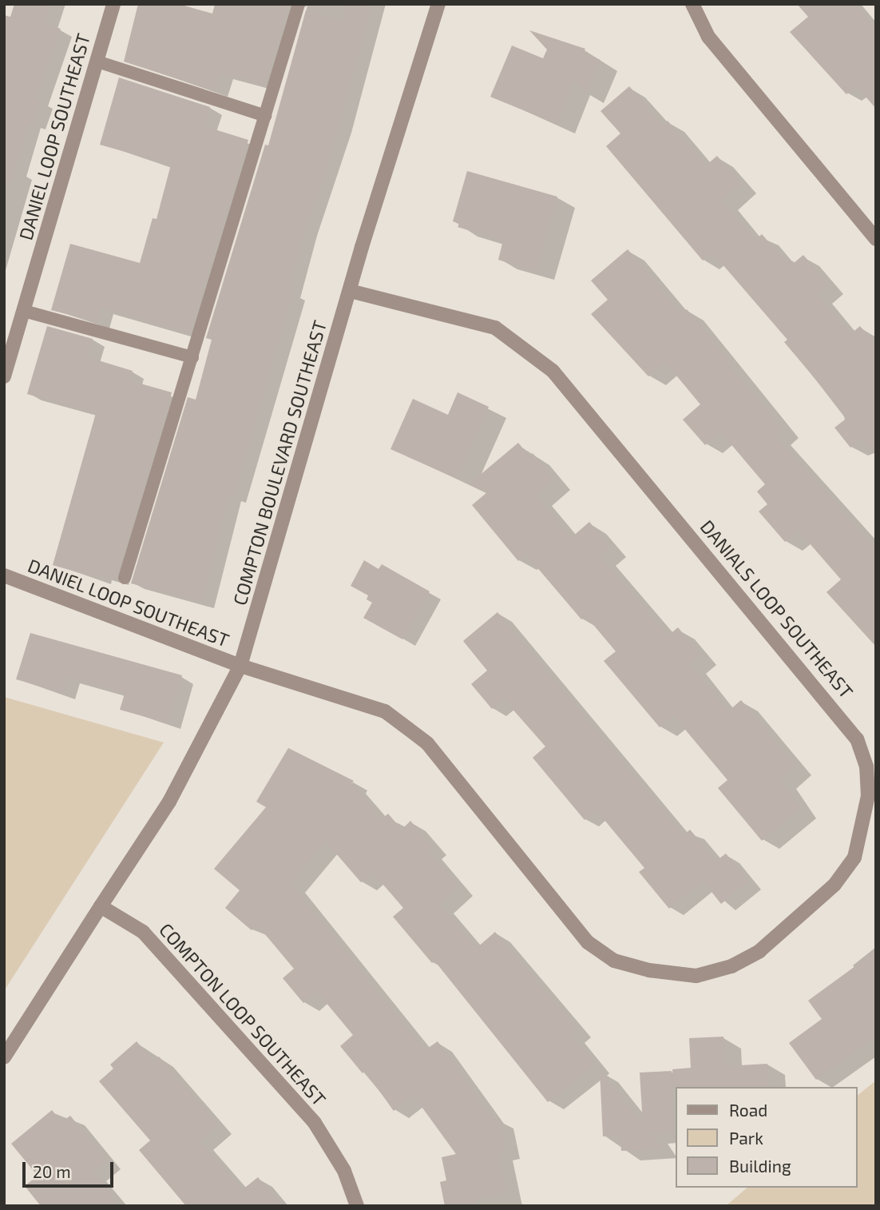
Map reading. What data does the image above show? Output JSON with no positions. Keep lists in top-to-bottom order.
{
  "streets": {
    "street": [
      "DANIEL LOOP SOUTHEAST",
      "COMPTON BOULEVARD SOUTHEAST",
      "DANIALS LOOP SOUTHEAST",
      "COMPTON LOOP SOUTHEAST"
    ]
  },
  "crossings": [
    ["DANIEL LOOP SOUTHEAST", "COMPTON BOULEVARD SOUTHEAST"],
    ["DANIEL LOOP SOUTHEAST", "DANIALS LOOP SOUTHEAST"],
    ["COMPTON BOULEVARD SOUTHEAST", "DANIALS LOOP SOUTHEAST"],
    ["COMPTON BOULEVARD SOUTHEAST", "COMPTON LOOP SOUTHEAST"]
  ],
  "legend": ["Road", "Park", "Building"],
  "scale_bar": "20 m"
}
